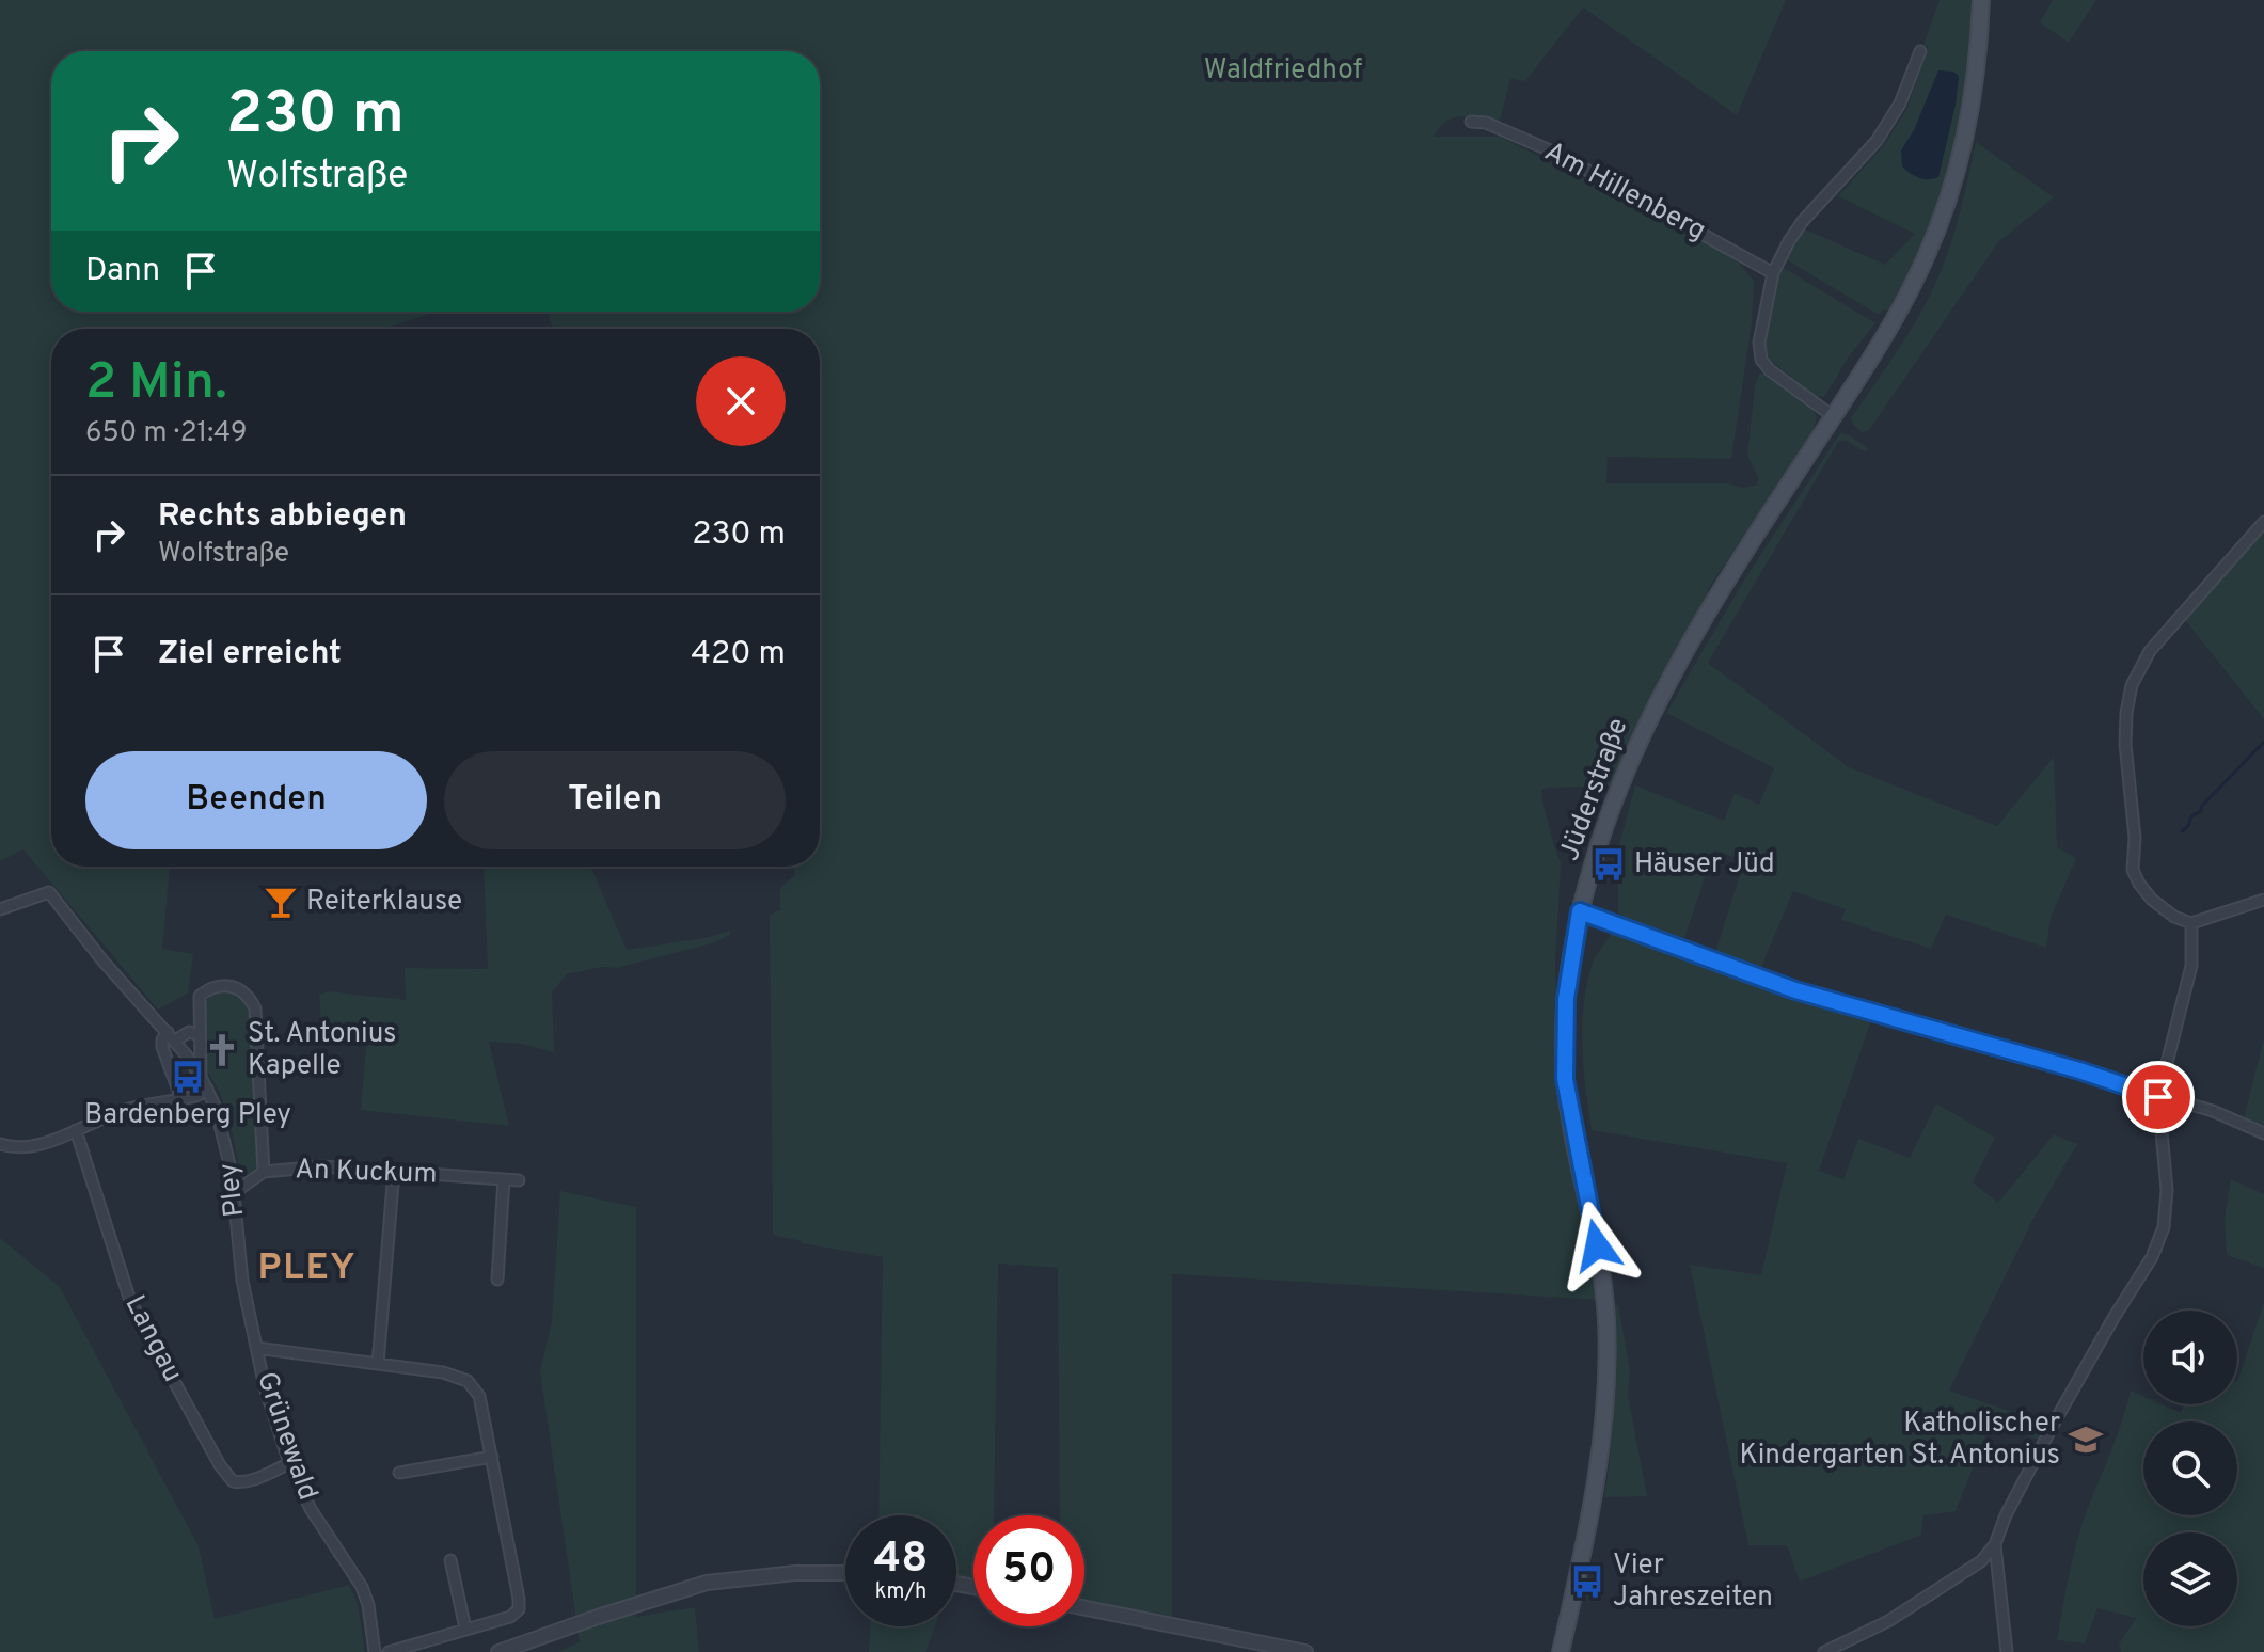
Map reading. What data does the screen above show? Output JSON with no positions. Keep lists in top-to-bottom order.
{
  "streets": {
    "main road": ["Jüderstraße"],
    "street": [
      "Am Hillenberg",
      "An Kuckum",
      "Pley",
      "Langau",
      "Grünewald"
    ]
  },
  "crossings": [
    ["An Kuckum", "Pley"],
    ["Pley", "Grünewald"],
    ["Langau", "Grünewald"]
  ],
  "districts": ["PLEY"],
  "parks": ["Waldfriedhof"],
  "places": {
    "bus stop": ["Häuser Jüd", "Bardenberg Pley", "Vier Jahreszeiten"],
    "bar": ["Reiterklause"],
    "church": ["St. Antonius Kapelle"],
    "school or university": ["Katholischer Kindergarten St. Antonius"]
  },
  "page": {
    "turn": ["230 m", "Wolfstraße"],
    "then": "Dann",
    "heading": ["2 Min.", "650 m · 21:49"],
    "list": [
      {
        "name": "Rechts abbiegen",
        "note": "Wolfstraße",
        "value": "230 m"
      },
      {
        "name": "Ziel erreicht",
        "value": "420 m"
      }
    ],
    "buttons": ["Beenden", "Teilen"],
    "speed": "48 km/h",
    "limit": "50"
  }
}
